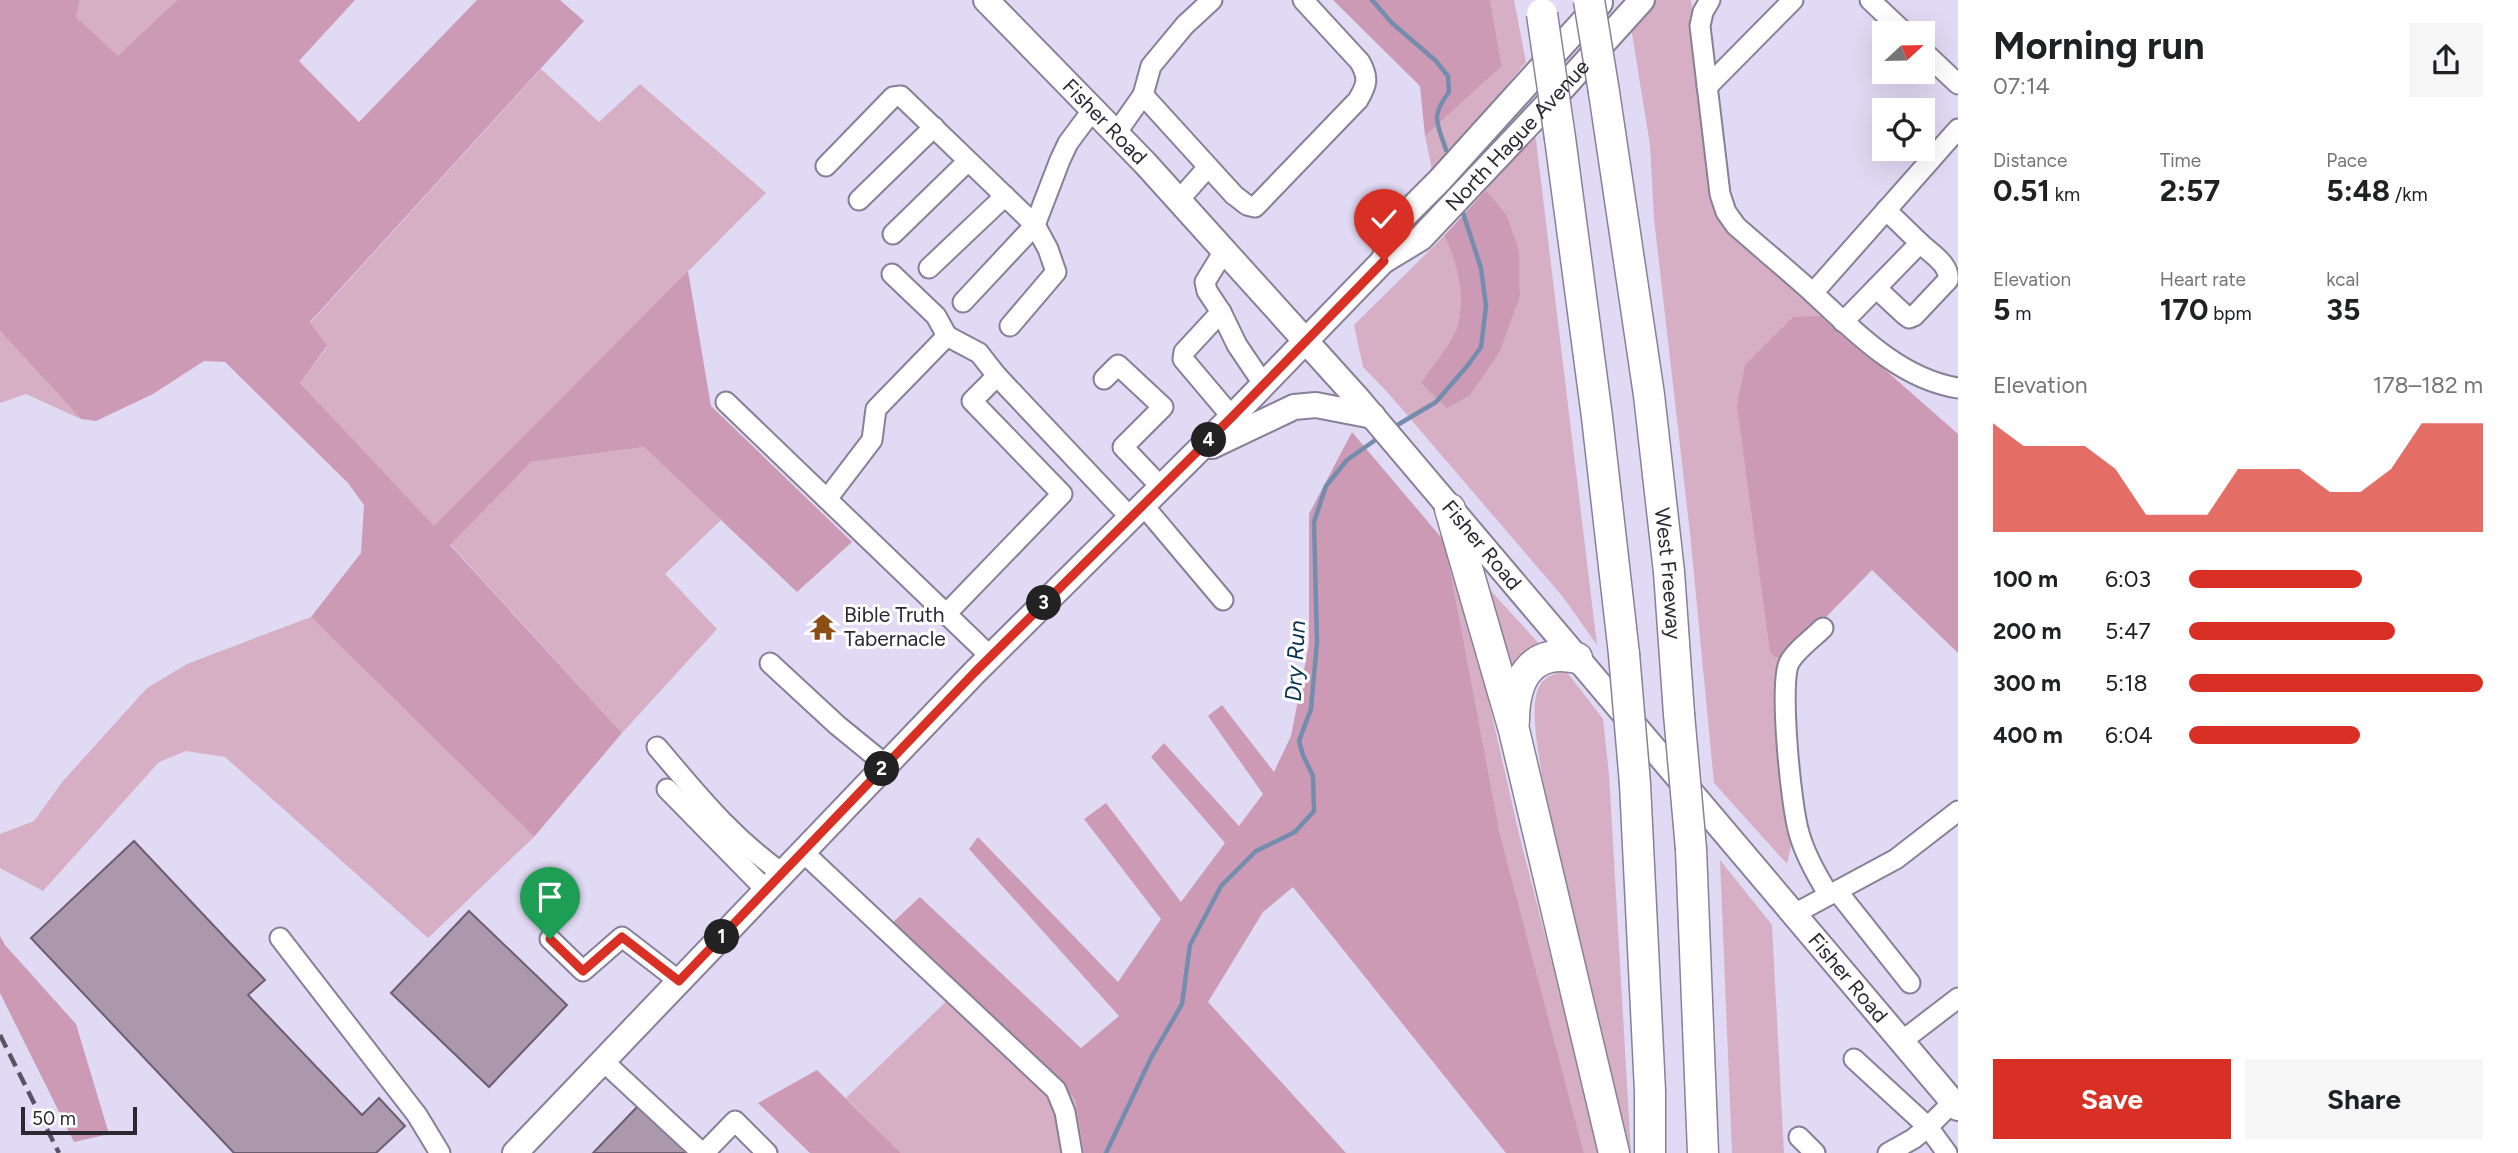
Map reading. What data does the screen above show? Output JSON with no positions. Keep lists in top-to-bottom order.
{
  "streets": {
    "highway": ["West Freeway"],
    "main road": ["Fisher Road", "North Hague Avenue"]
  },
  "crossings": [
    ["Fisher Road", "North Hague Avenue"]
  ],
  "water": ["Dry Run"],
  "places": {
    "temple": ["Bible Truth Tabernacle"]
  },
  "scale_bar": "50 m",
  "north": "right",
  "page": {
    "heading": ["Morning run", "07:14"],
    "stats": [
      ["Distance", "0.51 km"],
      ["Time", "2:57"],
      ["Pace", "5:48 /km"],
      ["Elevation", "5 m"],
      ["Heart rate", "170 bpm"],
      ["kcal", "35"]
    ],
    "chart": ["Elevation", "178–182 m"],
    "pins": [
      "4",
      "3",
      "2",
      "1"
    ],
    "list": [
      {
        "name": "100 m",
        "note": "6:03"
      },
      {
        "name": "200 m",
        "note": "5:47"
      },
      {
        "name": "300 m",
        "note": "5:18"
      },
      {
        "name": "400 m",
        "note": "6:04"
      }
    ],
    "buttons": ["Save", "Share"],
    "scale": "50 m"
  }
}
